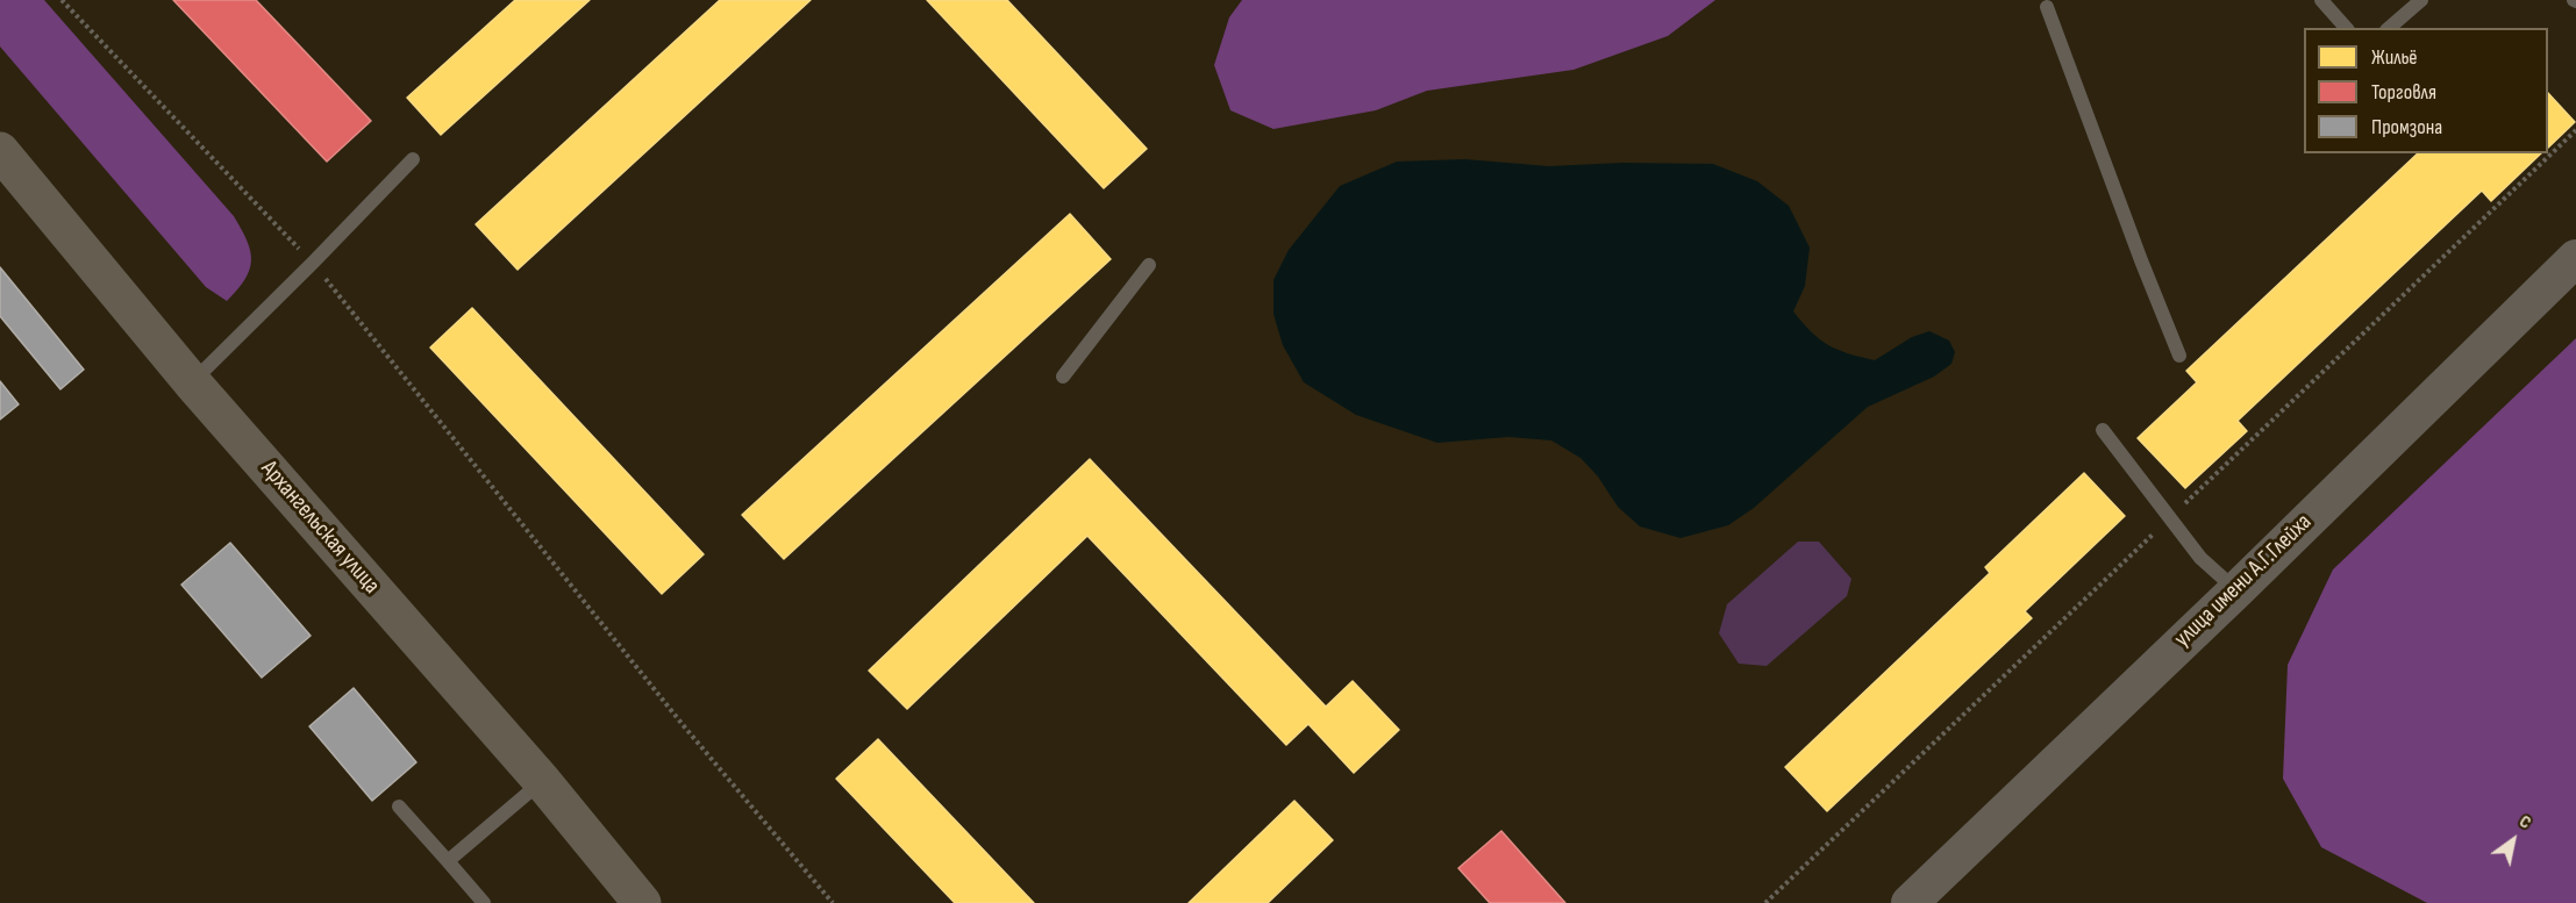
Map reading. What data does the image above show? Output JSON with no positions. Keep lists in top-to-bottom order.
{
  "streets": {
    "main road": ["Архангельская улица"],
    "street": ["улица имени А.Г.Глейха"]
  },
  "legend": ["Жильё", "Торговля", "Промзона"],
  "north": "top right"
}
